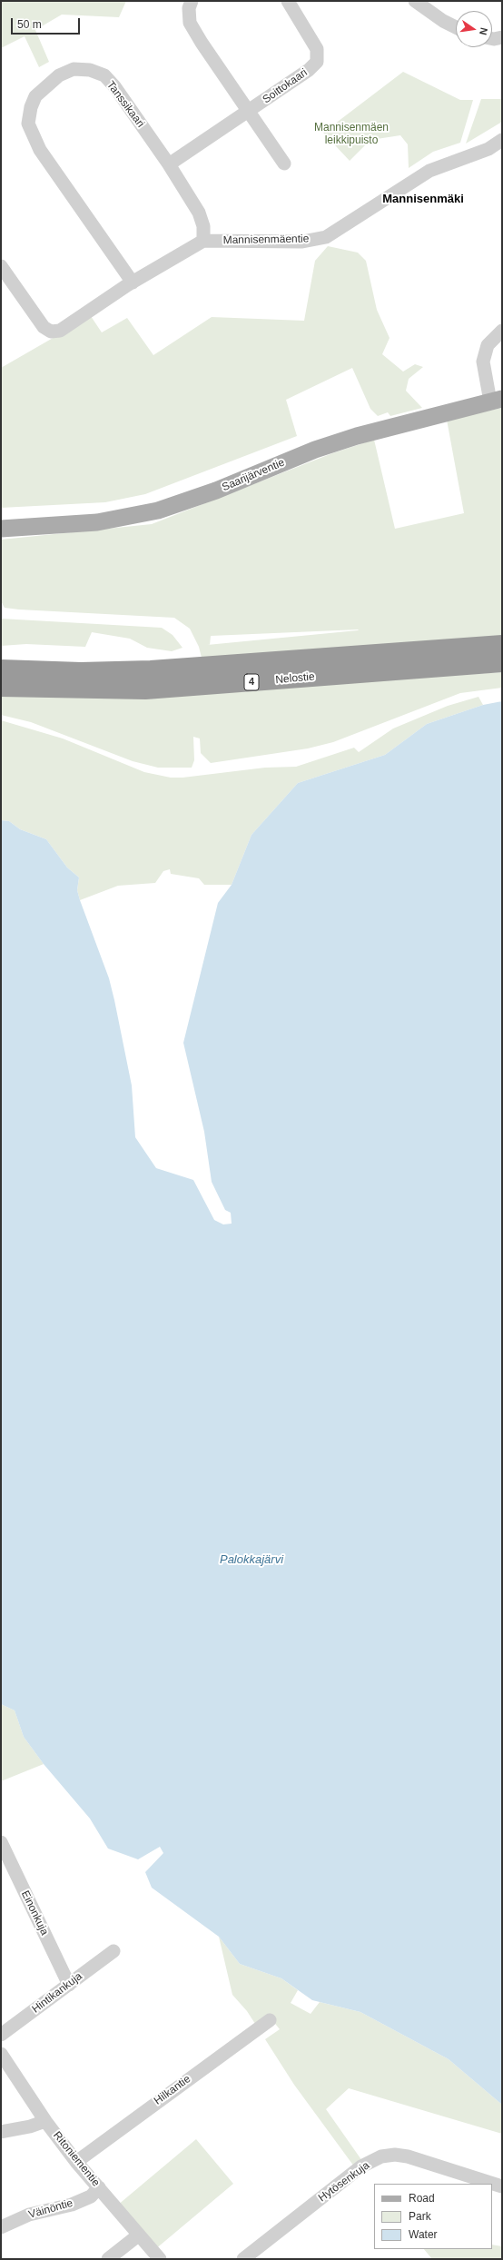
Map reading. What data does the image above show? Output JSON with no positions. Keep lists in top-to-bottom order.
{
  "streets": {
    "highway": ["Nelostie", "4"],
    "main road": ["Saarijärventie"],
    "street": [
      "Soittokaari",
      "Tanssikaari",
      "Mannisenmäentie",
      "Einonkuja",
      "Hintikankuja",
      "Hilkantie",
      "Ritoniementie",
      "Hytösenkuja",
      "Väinöntie"
    ]
  },
  "crossings": [
    ["Soittokaari", "Tanssikaari"],
    ["Tanssikaari", "Mannisenmäentie"],
    ["Einonkuja", "Hintikankuja"],
    ["Hilkantie", "Ritoniementie"],
    ["Ritoniementie", "Väinöntie"]
  ],
  "districts": ["Mannisenmäki"],
  "water": ["Palokkajärvi"],
  "parks": ["Mannisenmäen leikkipuisto"],
  "legend": ["Road", "Park", "Water"],
  "scale_bar": "50 m",
  "north": "right"
}
